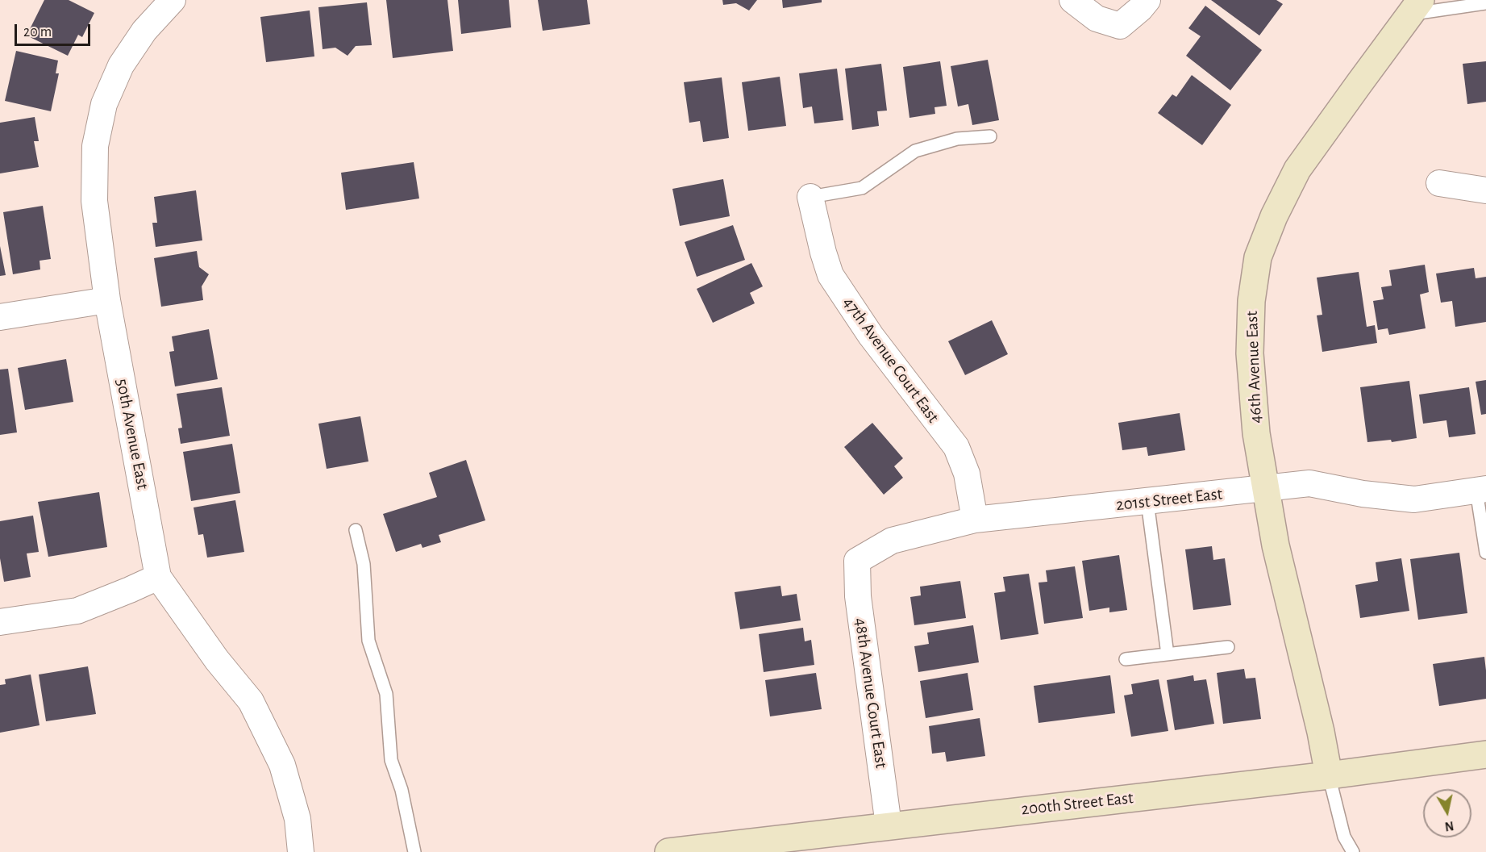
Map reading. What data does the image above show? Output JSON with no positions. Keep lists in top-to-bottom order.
{
  "streets": {
    "street": [
      "47th Avenue Court East",
      "46th Avenue East",
      "50th Avenue East",
      "201st Street East",
      "48th Avenue Court East",
      "200th Street East"
    ]
  },
  "crossings": [
    ["47th Avenue Court East", "201st Street East"],
    ["46th Avenue East", "201st Street East"],
    ["46th Avenue East", "200th Street East"],
    ["201st Street East", "48th Avenue Court East"],
    ["48th Avenue Court East", "200th Street East"]
  ],
  "scale_bar": "20 m",
  "north": "bottom"
}
